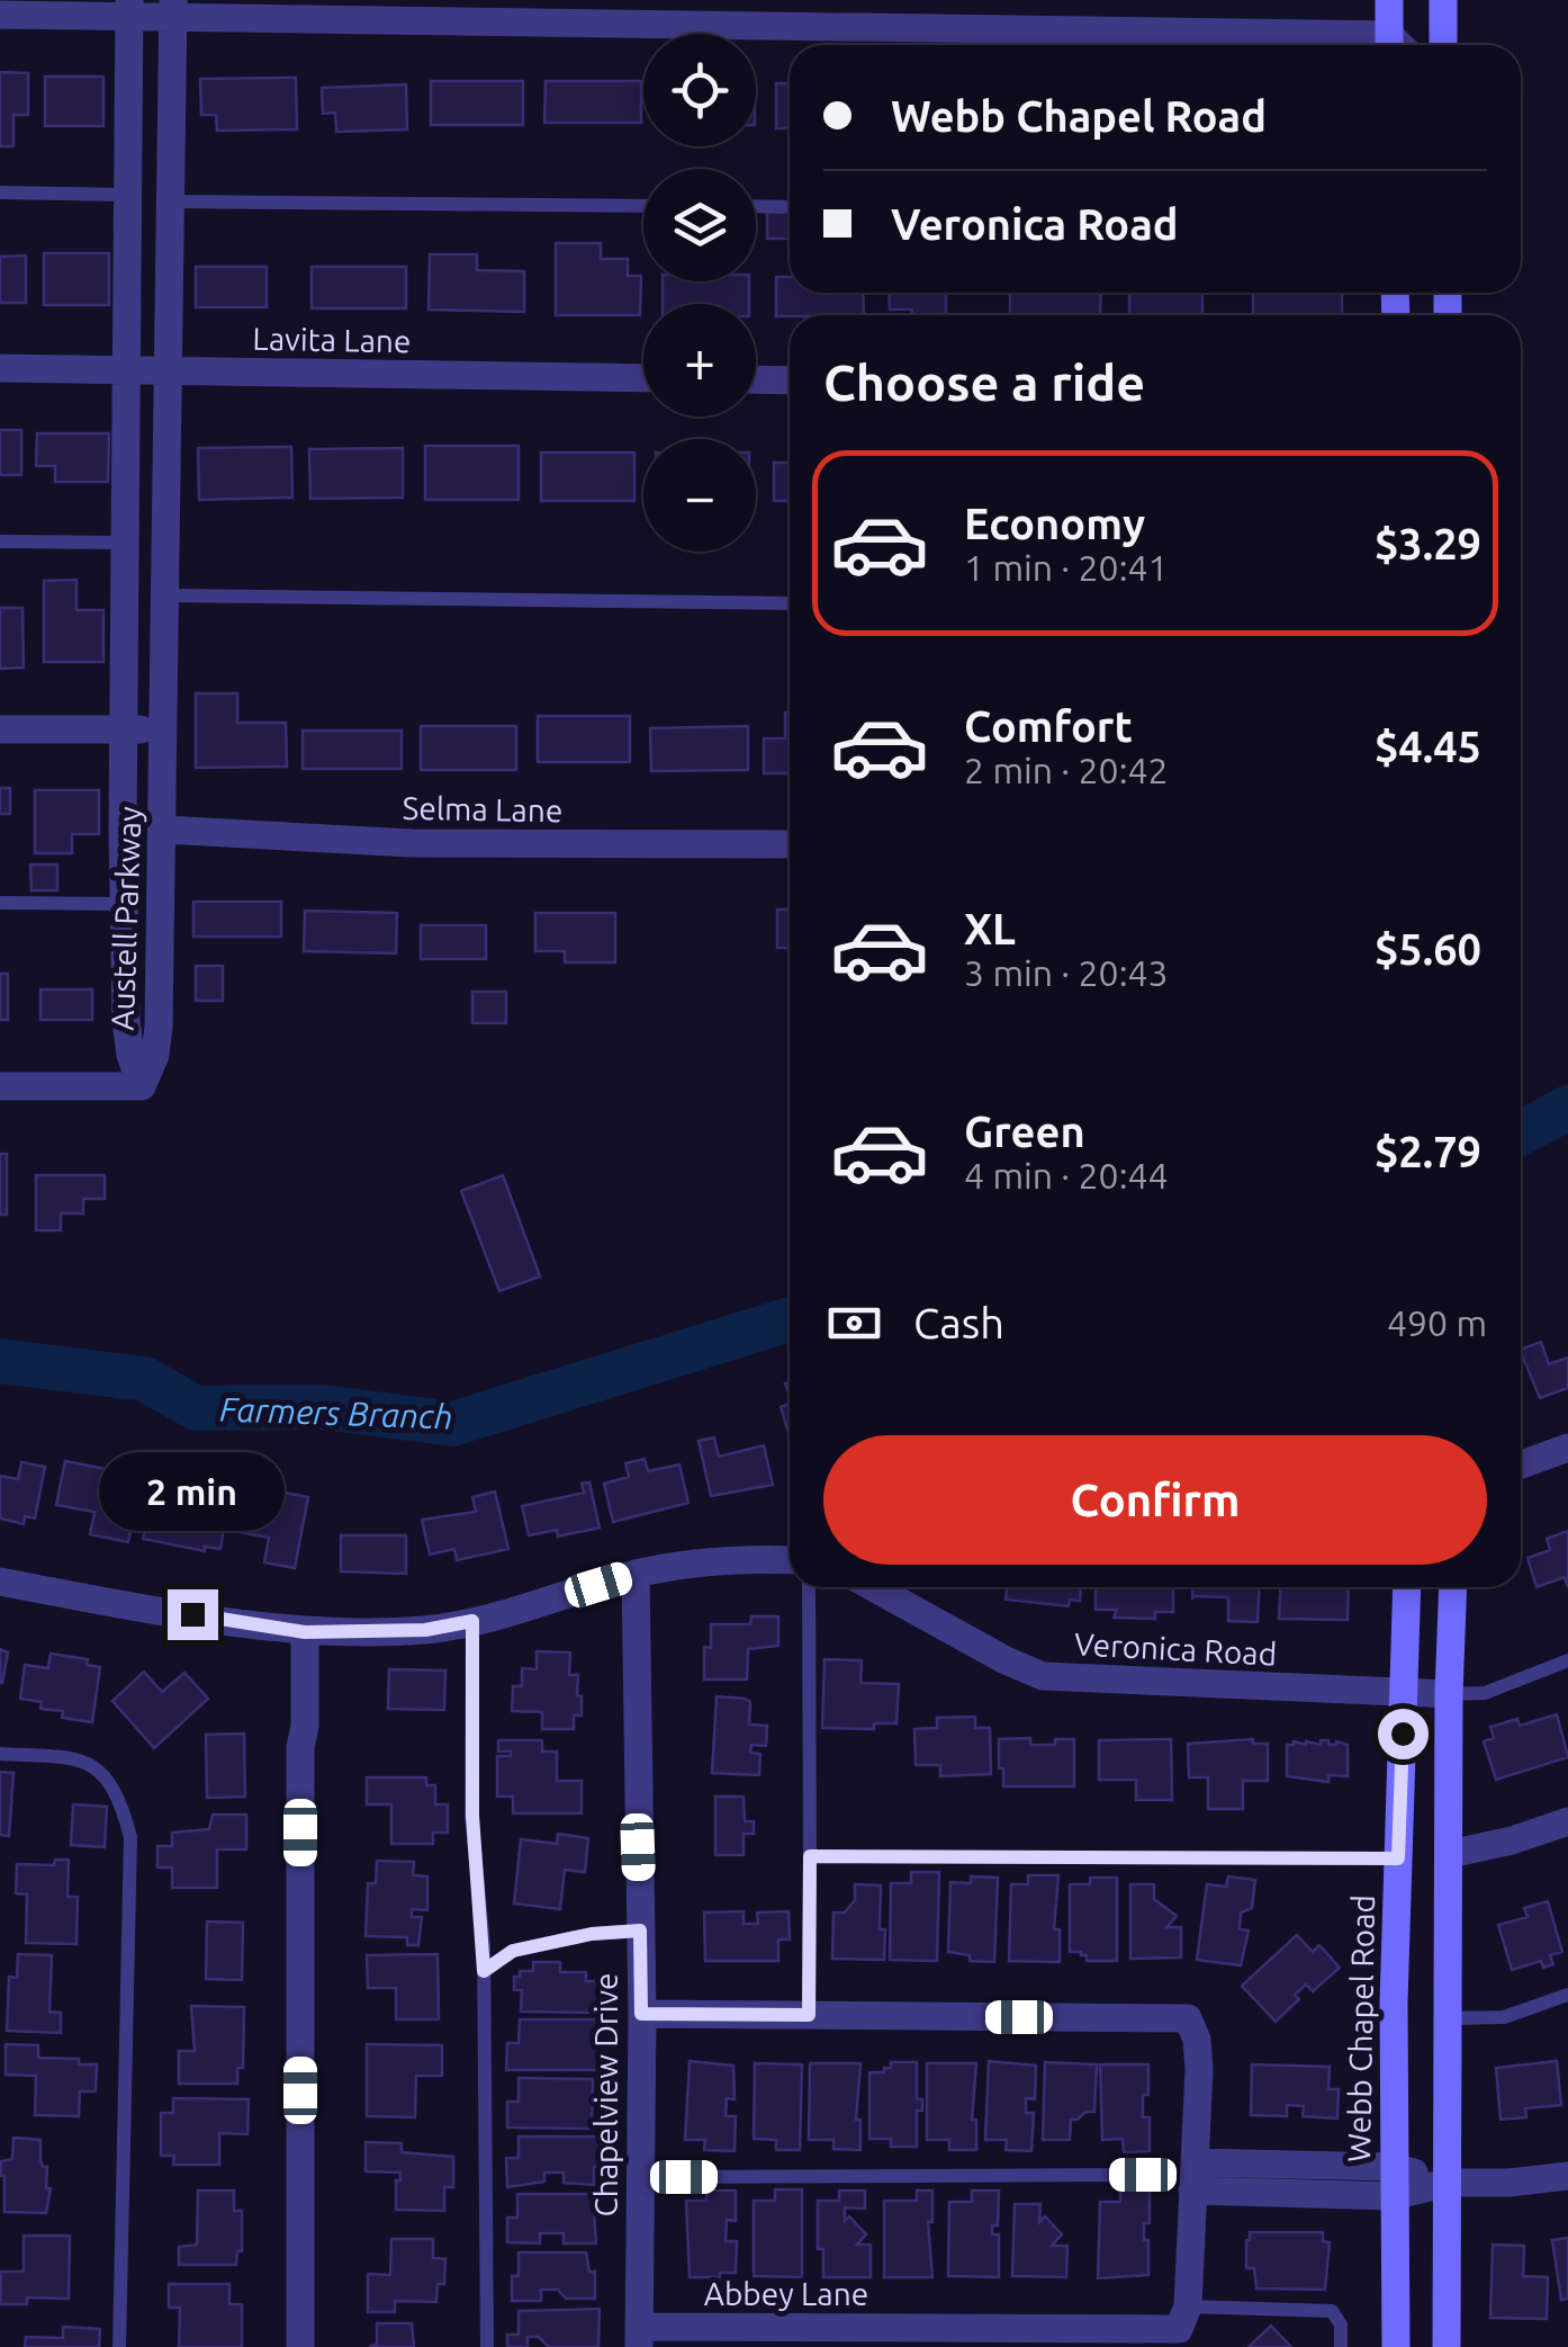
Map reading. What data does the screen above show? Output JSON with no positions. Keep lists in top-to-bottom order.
{
  "streets": {
    "main road": ["Webb Chapel Road"],
    "street": [
      "Lavita Lane",
      "Selma Lane",
      "Austell Parkway",
      "Veronica Road",
      "Chapelview Drive",
      "Abbey Lane"
    ]
  },
  "crossings": [
    ["Lavita Lane", "Austell Parkway"],
    ["Selma Lane", "Austell Parkway"],
    ["Veronica Road", "Webb Chapel Road"],
    ["Chapelview Drive", "Abbey Lane"]
  ],
  "water": ["Farmers Branch"],
  "page": {
    "map_buttons": ["+", "−"],
    "banner": ["Webb Chapel Road", "Veronica Road"],
    "heading": "Choose a ride",
    "list": [
      {
        "name": "Economy",
        "note": "1 min · 20:41",
        "value": "$3.29"
      },
      {
        "name": "Comfort",
        "note": "2 min · 20:42",
        "value": "$4.45"
      },
      {
        "name": "XL",
        "note": "3 min · 20:43",
        "value": "$5.60"
      },
      {
        "name": "Green",
        "note": "4 min · 20:44",
        "value": "$2.79"
      }
    ],
    "pay": ["Cash", "490 m"],
    "buttons": "Confirm",
    "bubble": "2 min"
  }
}
